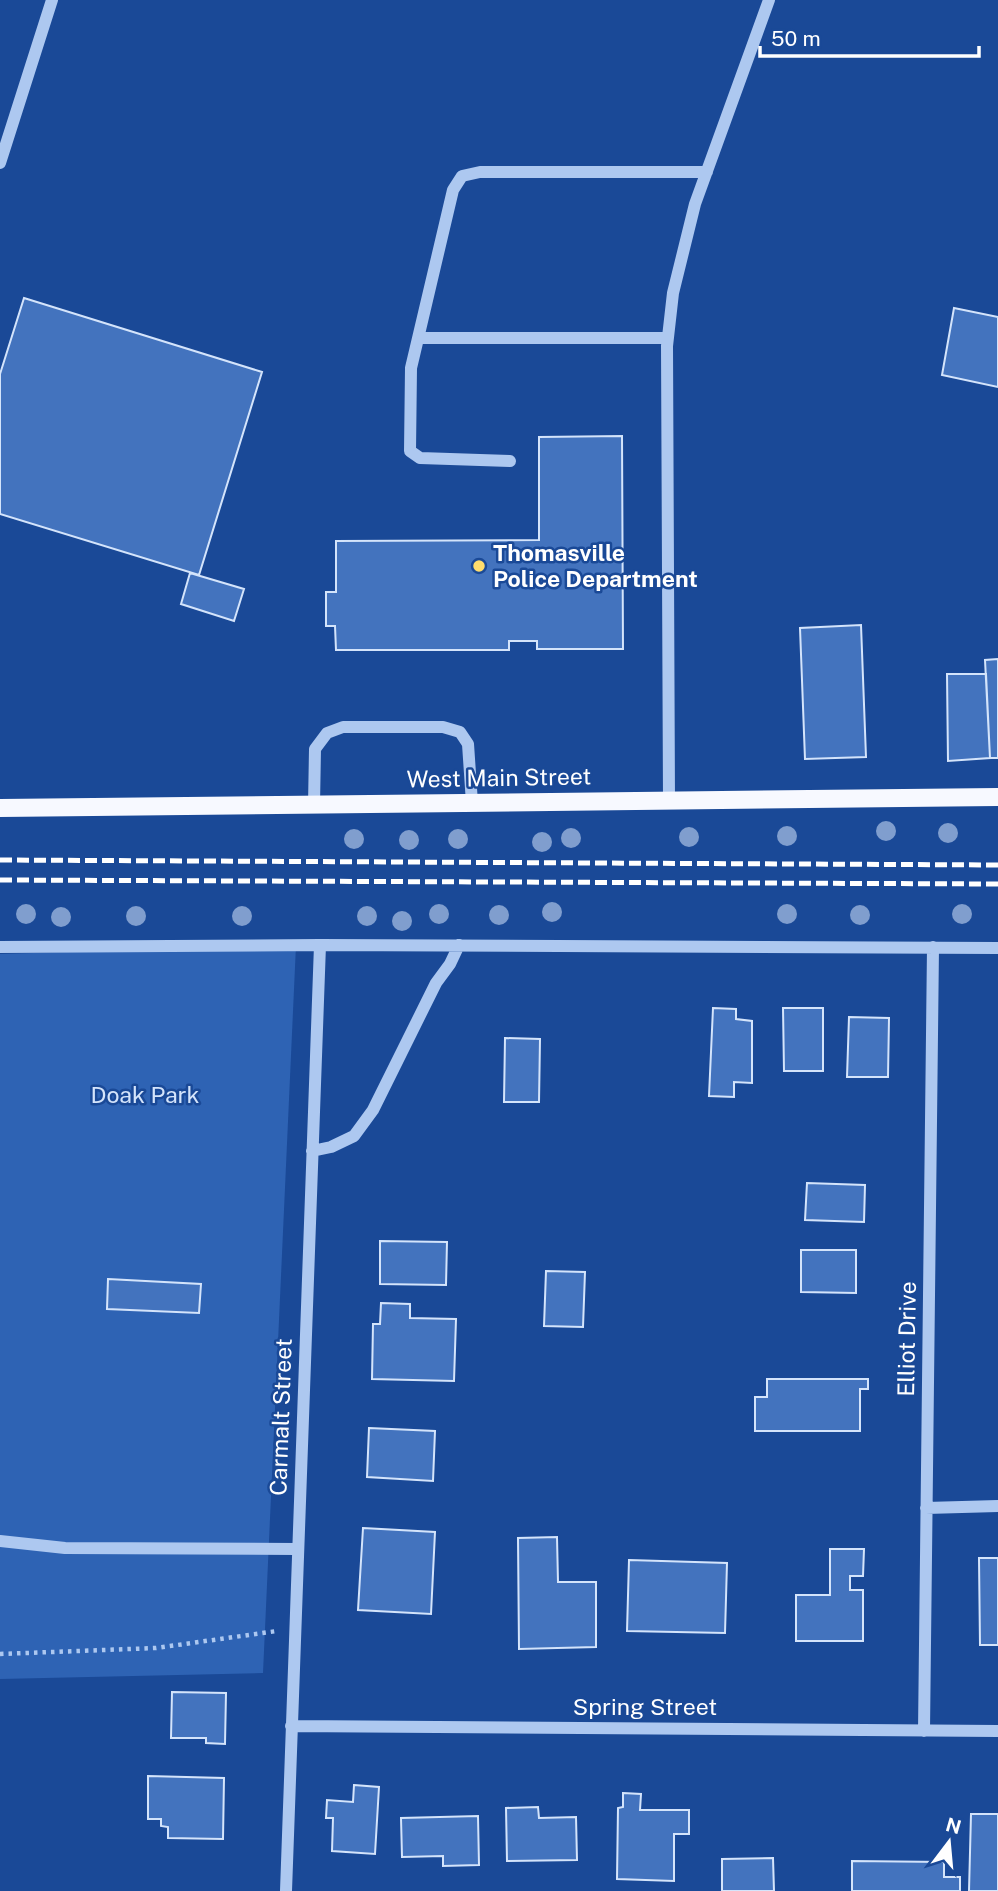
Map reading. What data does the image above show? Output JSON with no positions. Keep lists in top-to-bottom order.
{
  "streets": {
    "main road": ["West Main Street"],
    "street": ["Elliot Drive", "Carmalt Street", "Spring Street"]
  },
  "crossings": [
    ["Elliot Drive", "Spring Street"],
    ["Carmalt Street", "Spring Street"]
  ],
  "parks": ["Doak Park"],
  "places": ["Thomasville Police Department"],
  "scale_bar": "50 m",
  "north": "top"
}
